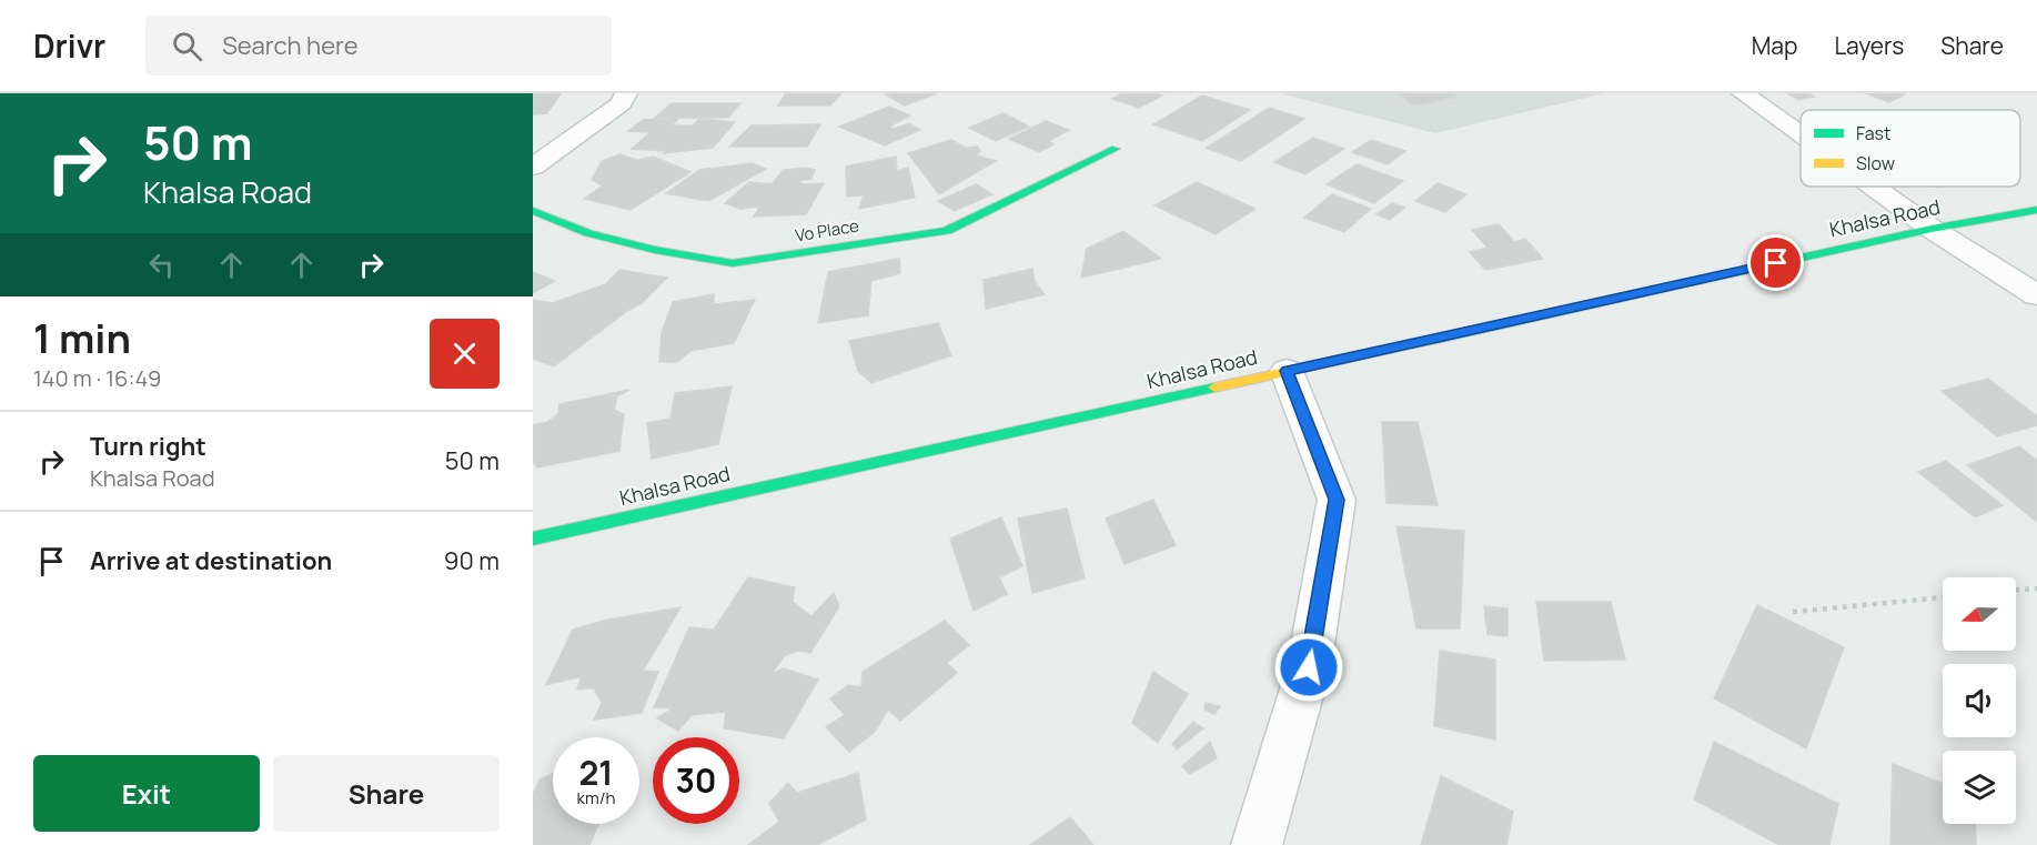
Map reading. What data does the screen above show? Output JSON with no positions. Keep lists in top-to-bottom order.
{
  "streets": {
    "main road": ["Khalsa Road", "Vo Place"]
  },
  "legend": ["Fast", "Slow"],
  "north": "left",
  "page": {
    "header": "Drivr",
    "search": "Search here",
    "nav": ["Map", "Layers", "Share"],
    "turn": ["50 m", "Khalsa Road"],
    "heading": ["1 min", "140 m · 16:49"],
    "list": [
      {
        "name": "Turn right",
        "note": "Khalsa Road",
        "value": "50 m"
      },
      {
        "name": "Arrive at destination",
        "value": "90 m"
      }
    ],
    "speed": "21 km/h",
    "limit": "30",
    "buttons": ["Exit", "Share"]
  }
}
